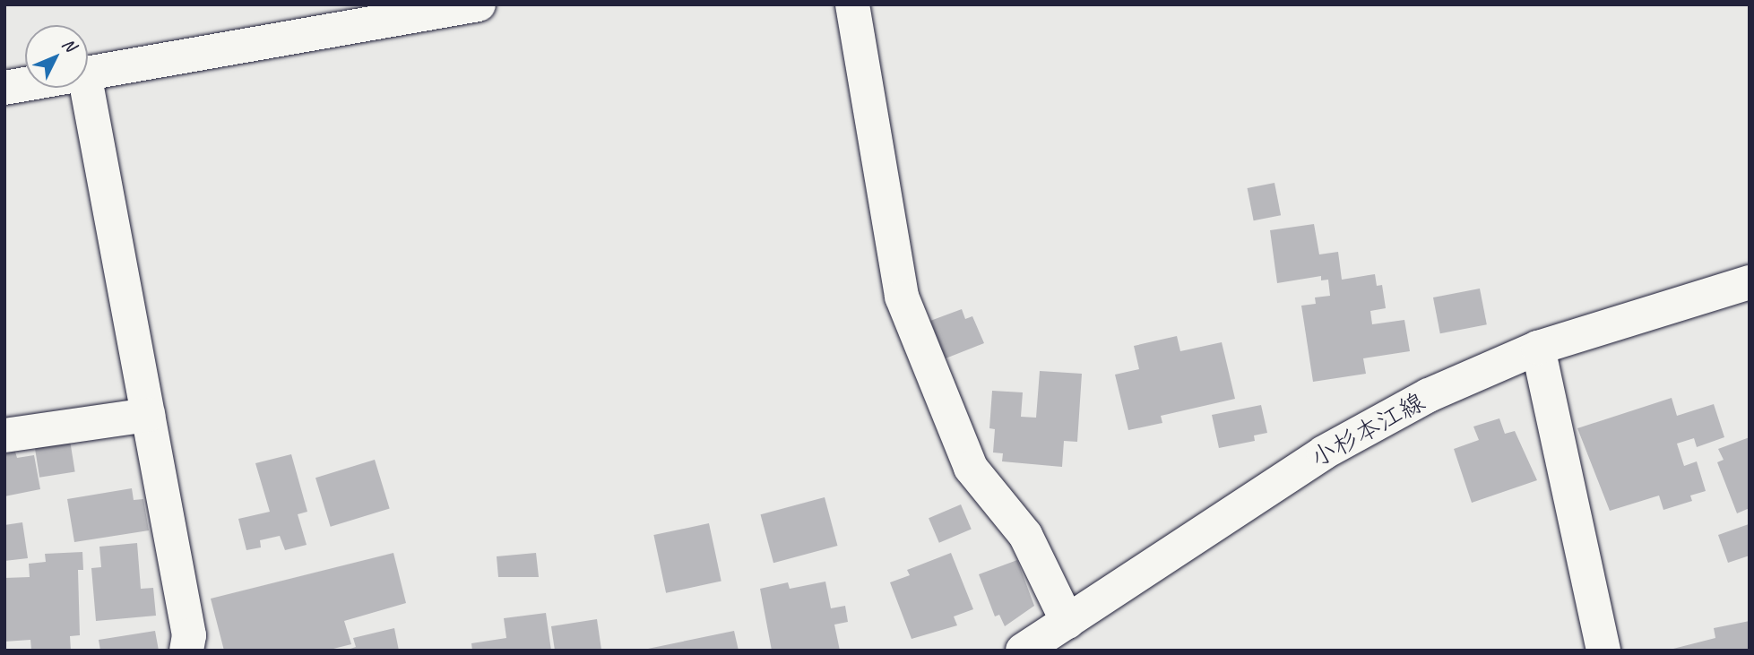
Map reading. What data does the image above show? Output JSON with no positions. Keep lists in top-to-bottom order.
{
  "streets": {
    "street": ["小杉本江線"]
  },
  "north": "top right"
}
